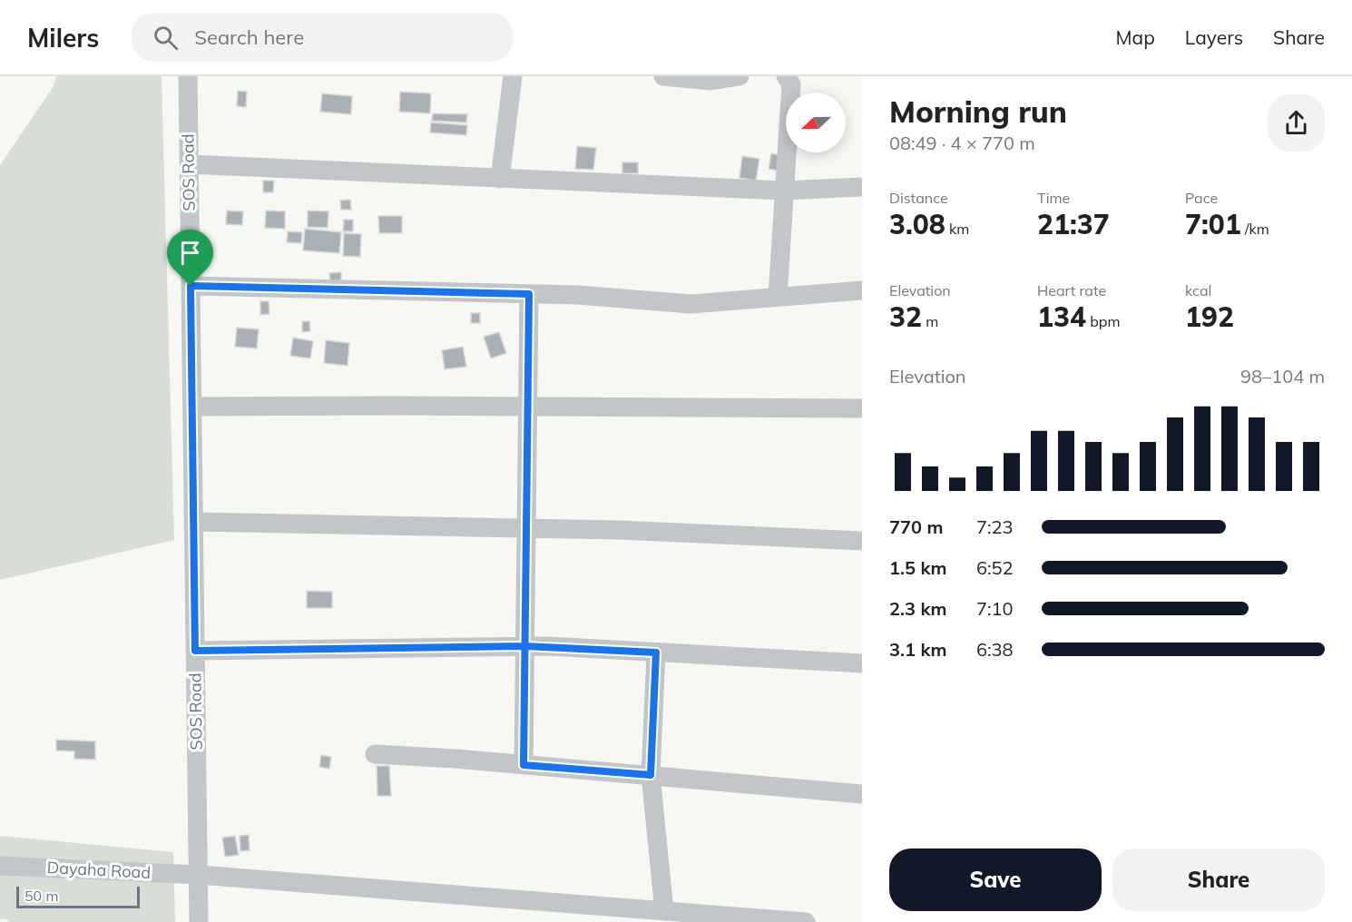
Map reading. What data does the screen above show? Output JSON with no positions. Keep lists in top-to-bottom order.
{
  "streets": {
    "street": ["SOS Road", "Dayaha Road"]
  },
  "crossings": [
    ["SOS Road", "Dayaha Road"]
  ],
  "scale_bar": "50 m",
  "north": "left",
  "page": {
    "header": "Milers",
    "search": "Search here",
    "nav": ["Map", "Layers", "Share"],
    "heading": ["Morning run", "08:49 · 4 × 770 m"],
    "stats": [
      ["Distance", "3.08 km"],
      ["Time", "21:37"],
      ["Pace", "7:01 /km"],
      ["Elevation", "32 m"],
      ["Heart rate", "134 bpm"],
      ["kcal", "192"]
    ],
    "chart": ["Elevation", "98–104 m"],
    "list": [
      {
        "name": "770 m",
        "note": "7:23"
      },
      {
        "name": "1.5 km",
        "note": "6:52"
      },
      {
        "name": "2.3 km",
        "note": "7:10"
      },
      {
        "name": "3.1 km",
        "note": "6:38"
      }
    ],
    "buttons": ["Save", "Share"],
    "scale": "50 m"
  }
}
